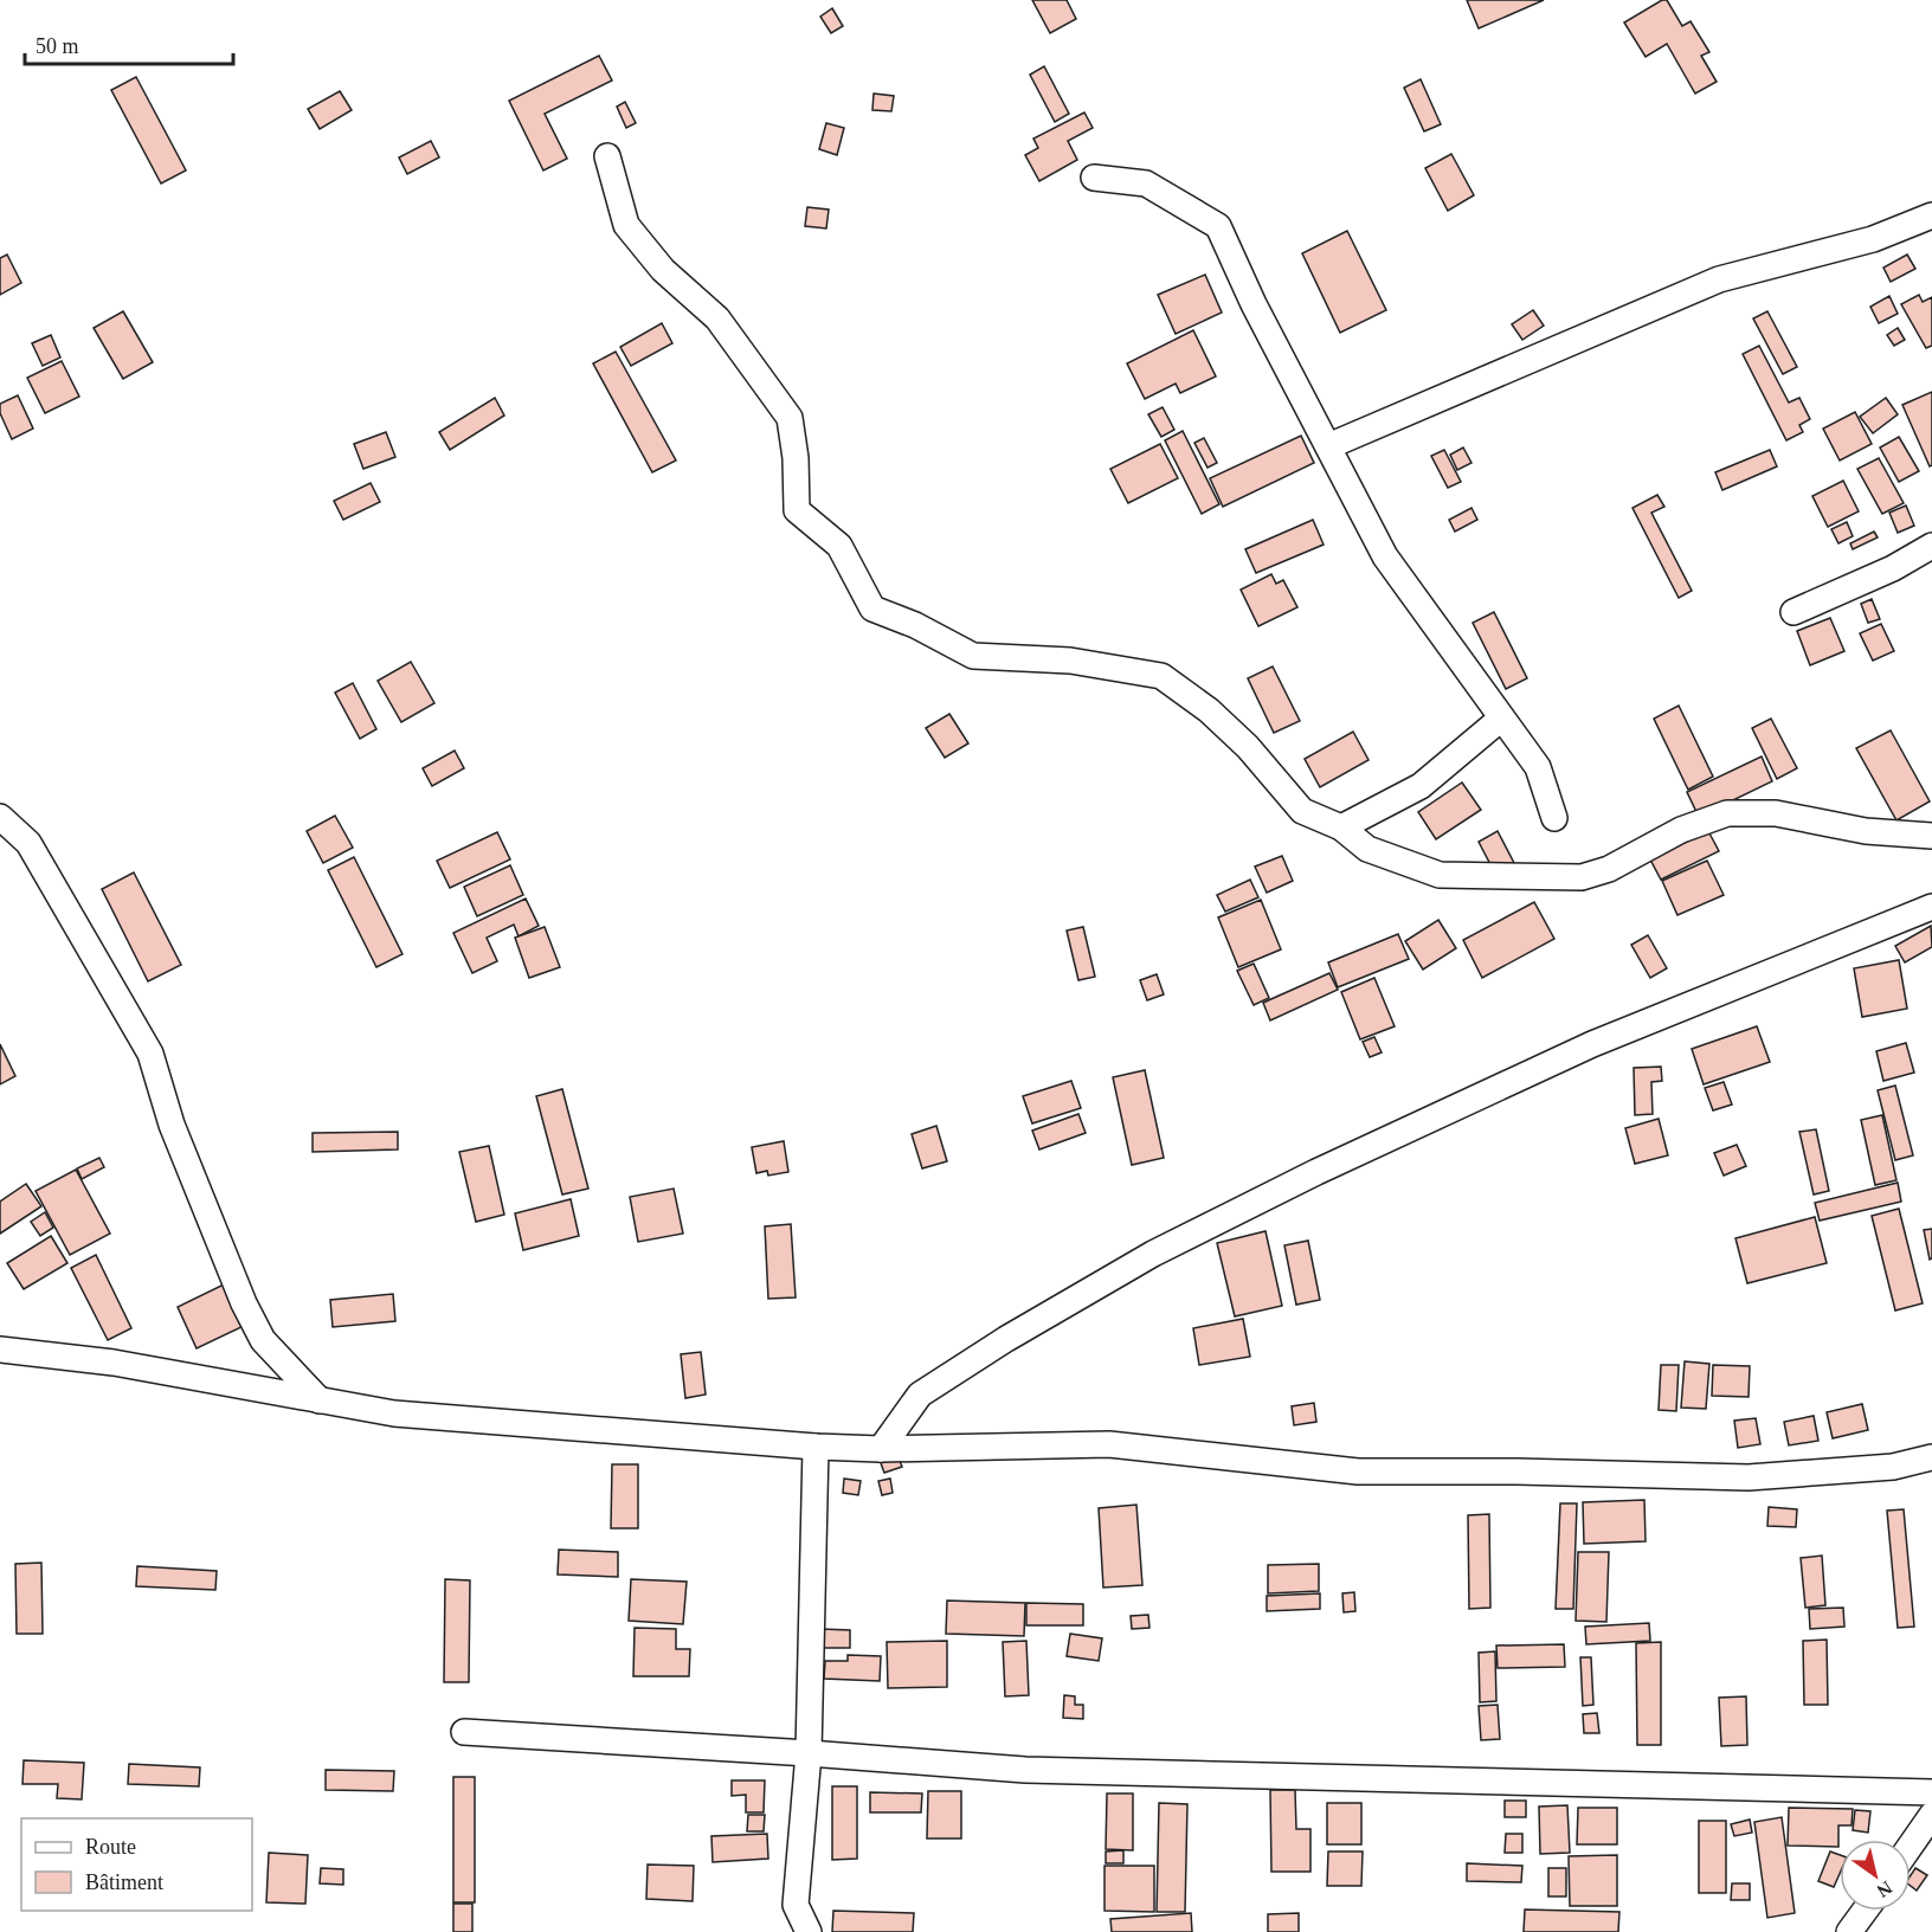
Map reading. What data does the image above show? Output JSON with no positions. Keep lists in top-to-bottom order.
{
  "legend": ["Route", "Bâtiment"],
  "scale_bar": "50 m",
  "north": "bottom right"
}
